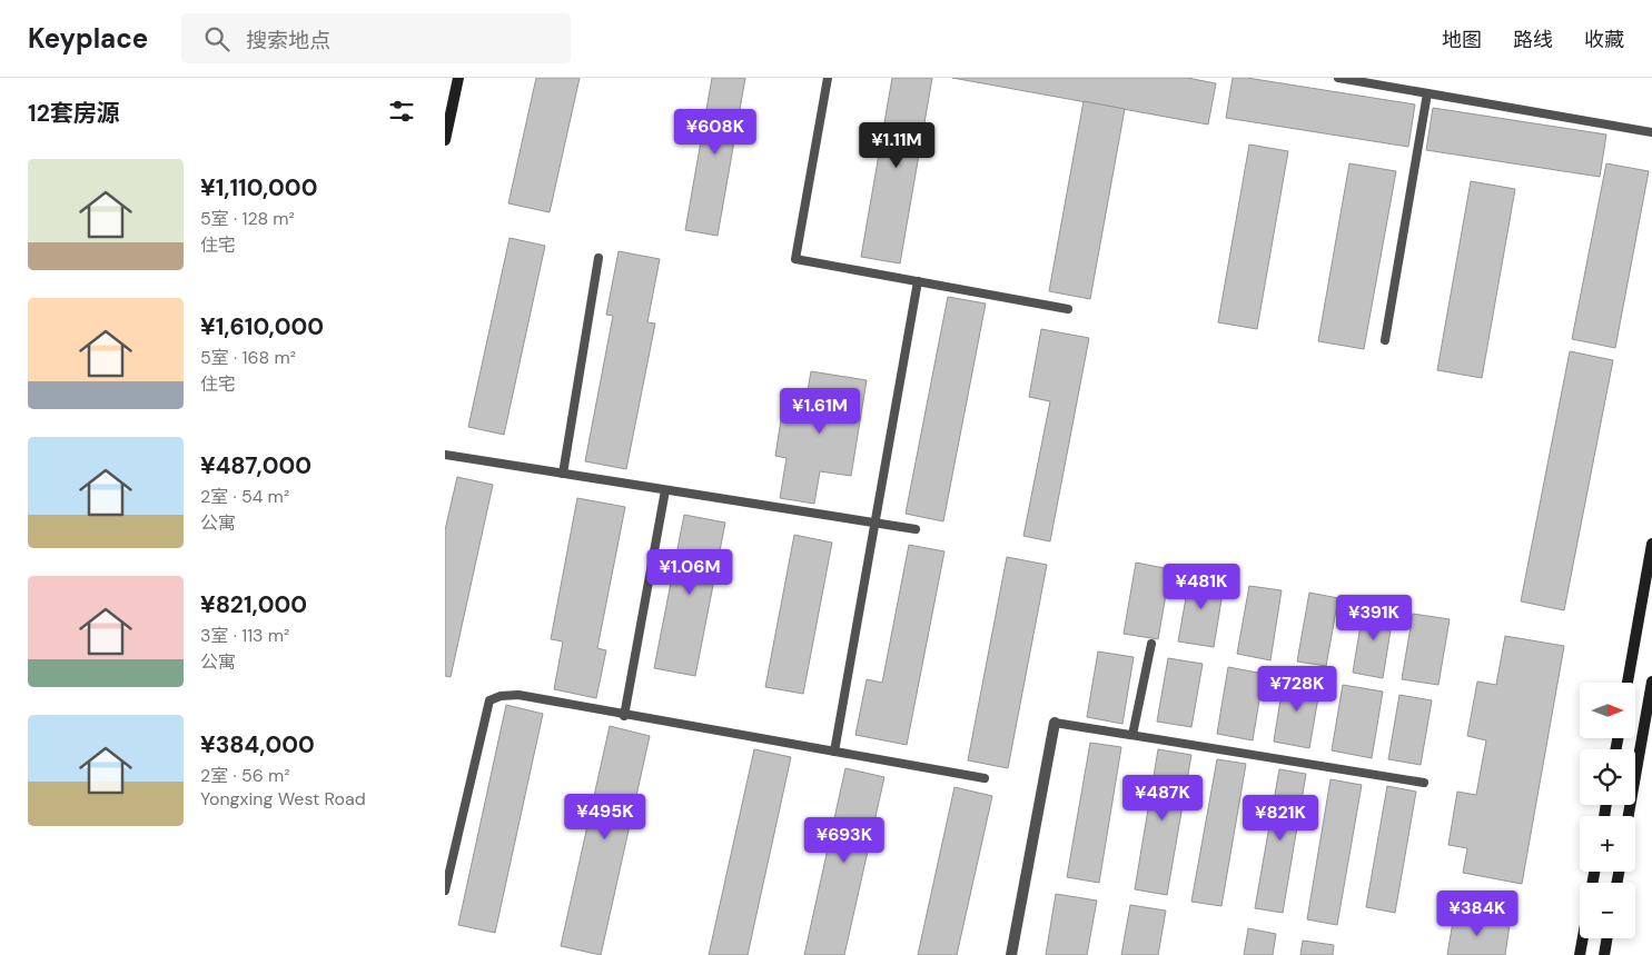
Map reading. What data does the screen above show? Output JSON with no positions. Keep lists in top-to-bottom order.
{
  "north": "right",
  "page": {
    "header": "Keyplace",
    "search": "搜索地点",
    "nav": ["地图", "路线", "收藏"],
    "heading": "12套房源",
    "price": [
      "¥608K",
      "¥1.11M",
      "¥1.61M",
      "¥1.06M",
      "¥481K",
      "¥391K",
      "¥728K",
      "¥487K",
      "¥495K",
      "¥821K",
      "¥693K",
      "¥384K"
    ],
    "list": [
      {
        "name": "¥1,110,000",
        "note": "5室 · 128 m² · 住宅"
      },
      {
        "name": "¥1,610,000",
        "note": "5室 · 168 m² · 住宅"
      },
      {
        "name": "¥487,000",
        "note": "2室 · 54 m² · 公寓"
      },
      {
        "name": "¥821,000",
        "note": "3室 · 113 m² · 公寓"
      },
      {
        "name": "¥384,000",
        "note": "2室 · 56 m² · Yongxing West Road"
      }
    ],
    "map_buttons": ["+", "−"]
  }
}
